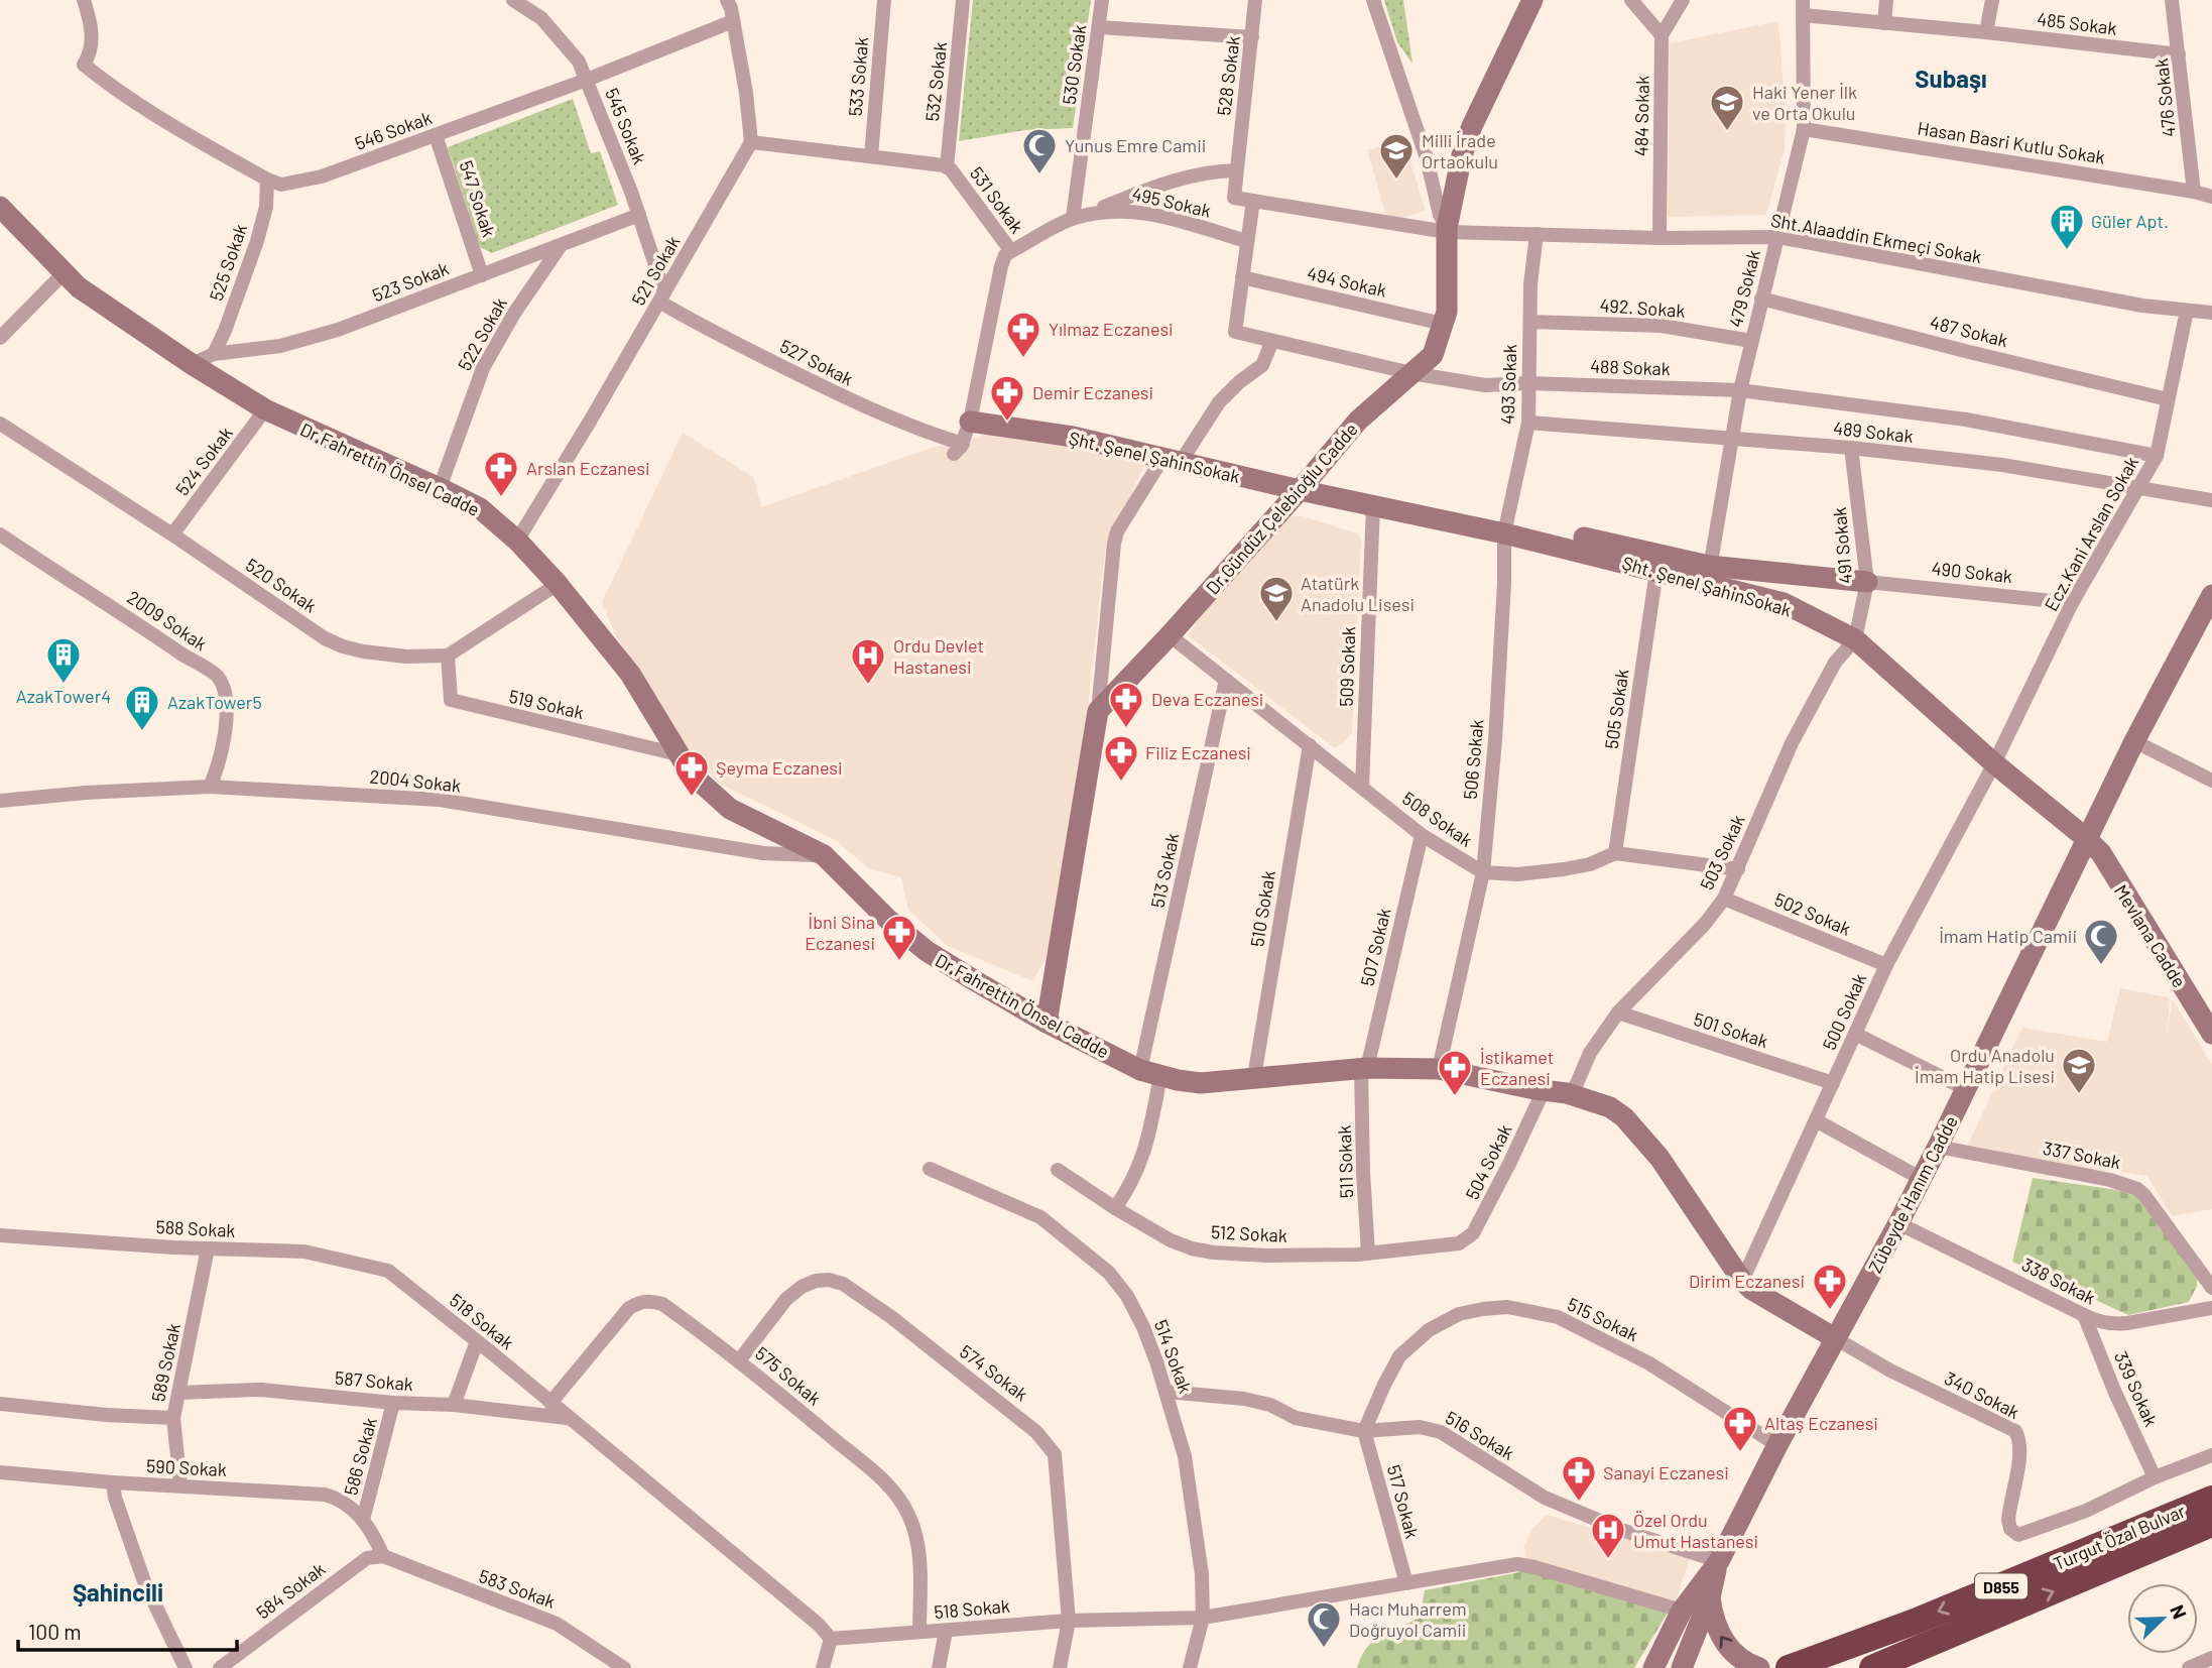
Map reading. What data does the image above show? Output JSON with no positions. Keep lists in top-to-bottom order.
{
  "streets": {
    "highway": ["Turgut Özal Bulvar", "D855"],
    "street": [
      "485 Sokak",
      "530 Sokak",
      "528 Sokak",
      "533 Sokak",
      "532 Sokak",
      "476 Sokak",
      "484 Sokak",
      "545 Sokak",
      "546 Sokak",
      "Hasan Basri Kutlu Sokak",
      "547 Sokak",
      "531 Sokak",
      "495 Sokak",
      "Sht.Alaaddin Ekmeçi Sokak",
      "525 Sokak",
      "521 Sokak",
      "523 Sokak",
      "494 Sokak",
      "479 Sokak",
      "492. Sokak",
      "487 Sokak",
      "522 Sokak",
      "527 Sokak",
      "488 Sokak",
      "493 Sokak",
      "489 Sokak",
      "Şht. Şenel ŞahinSokak",
      "524 Sokak",
      "Dr.Fahrettin Önsel Cadde",
      "Dr.Gündüz Çelebioğlu Cadde",
      "Ecz.Kani Arslan Sokak",
      "491 Sokak",
      "490 Sokak",
      "520 Sokak",
      "2009 Sokak",
      "509 Sokak",
      "519 Sokak",
      "505 Sokak",
      "506 Sokak",
      "2004 Sokak",
      "508 Sokak",
      "503 Sokak",
      "513 Sokak",
      "510 Sokak",
      "502 Sokak",
      "Mevlana Cadde",
      "507 Sokak",
      "500 Sokak",
      "501 Sokak",
      "337 Sokak",
      "511 Sokak",
      "504 Sokak",
      "Zübeyde Hanım Cadde",
      "588 Sokak",
      "512 Sokak",
      "338 Sokak",
      "515 Sokak",
      "518 Sokak",
      "514 Sokak",
      "589 Sokak",
      "574 Sokak",
      "575 Sokak",
      "587 Sokak",
      "339 Sokak",
      "340 Sokak",
      "516 Sokak",
      "586 Sokak",
      "590 Sokak",
      "517 Sokak",
      "583 Sokak",
      "584 Sokak"
    ]
  },
  "crossings": [
    ["485 Sokak", "476 Sokak"],
    ["485 Sokak", "479 Sokak"],
    ["530 Sokak", "495 Sokak"],
    ["528 Sokak", "Sht.Alaaddin Ekmeçi Sokak"],
    ["533 Sokak", "531 Sokak"],
    ["532 Sokak", "531 Sokak"],
    ["476 Sokak", "Hasan Basri Kutlu Sokak"],
    ["484 Sokak", "Sht.Alaaddin Ekmeçi Sokak"],
    ["545 Sokak", "546 Sokak"],
    ["545 Sokak", "521 Sokak"],
    ["545 Sokak", "523 Sokak"],
    ["545 Sokak", "527 Sokak"],
    ["546 Sokak", "547 Sokak"],
    ["546 Sokak", "525 Sokak"],
    ["Hasan Basri Kutlu Sokak", "479 Sokak"],
    ["547 Sokak", "523 Sokak"],
    ["531 Sokak", "495 Sokak"],
    ["531 Sokak", "521 Sokak"],
    ["531 Sokak", "527 Sokak"],
    ["531 Sokak", "Şht. Şenel ŞahinSokak"],
    ["495 Sokak", "488 Sokak"],
    ["Sht.Alaaddin Ekmeçi Sokak", "479 Sokak"],
    ["Sht.Alaaddin Ekmeçi Sokak", "488 Sokak"],
    ["Sht.Alaaddin Ekmeçi Sokak", "493 Sokak"],
    ["Sht.Alaaddin Ekmeçi Sokak", "Dr.Gündüz Çelebioğlu Cadde"],
    ["Sht.Alaaddin Ekmeçi Sokak", "Ecz.Kani Arslan Sokak"],
    ["525 Sokak", "523 Sokak"],
    ["521 Sokak", "527 Sokak"],
    ["521 Sokak", "Dr.Fahrettin Önsel Cadde"],
    ["523 Sokak", "522 Sokak"],
    ["523 Sokak", "Dr.Fahrettin Önsel Cadde"],
    ["494 Sokak", "488 Sokak"],
    ["494 Sokak", "Dr.Gündüz Çelebioğlu Cadde"],
    ["479 Sokak", "492. Sokak"],
    ["479 Sokak", "487 Sokak"],
    ["479 Sokak", "488 Sokak"],
    ["479 Sokak", "489 Sokak"],
    ["479 Sokak", "Şht. Şenel ŞahinSokak"],
    ["492. Sokak", "493 Sokak"],
    ["487 Sokak", "Ecz.Kani Arslan Sokak"],
    ["522 Sokak", "Dr.Fahrettin Önsel Cadde"],
    ["488 Sokak", "493 Sokak"],
    ["488 Sokak", "Dr.Gündüz Çelebioğlu Cadde"],
    ["488 Sokak", "Ecz.Kani Arslan Sokak"],
    ["493 Sokak", "489 Sokak"],
    ["493 Sokak", "Şht. Şenel ŞahinSokak"],
    ["493 Sokak", "506 Sokak"],
    ["489 Sokak", "Ecz.Kani Arslan Sokak"],
    ["489 Sokak", "491 Sokak"],
    ["Şht. Şenel ŞahinSokak", "Dr.Gündüz Çelebioğlu Cadde"],
    ["Şht. Şenel ŞahinSokak", "Ecz.Kani Arslan Sokak"],
    ["Şht. Şenel ŞahinSokak", "491 Sokak"],
    ["Şht. Şenel ŞahinSokak", "490 Sokak"],
    ["Şht. Şenel ŞahinSokak", "509 Sokak"],
    ["Şht. Şenel ŞahinSokak", "505 Sokak"],
    ["Şht. Şenel ŞahinSokak", "506 Sokak"],
    ["Şht. Şenel ŞahinSokak", "503 Sokak"],
    ["Şht. Şenel ŞahinSokak", "Mevlana Cadde"],
    ["Şht. Şenel ŞahinSokak", "500 Sokak"],
    ["Şht. Şenel ŞahinSokak", "Zübeyde Hanım Cadde"],
    ["524 Sokak", "Dr.Fahrettin Önsel Cadde"],
    ["524 Sokak", "520 Sokak"],
    ["Dr.Fahrettin Önsel Cadde", "519 Sokak"],
    ["Dr.Fahrettin Önsel Cadde", "506 Sokak"],
    ["Dr.Fahrettin Önsel Cadde", "2004 Sokak"],
    ["Dr.Fahrettin Önsel Cadde", "503 Sokak"],
    ["Dr.Fahrettin Önsel Cadde", "513 Sokak"],
    ["Dr.Fahrettin Önsel Cadde", "510 Sokak"],
    ["Dr.Fahrettin Önsel Cadde", "507 Sokak"],
    ["Dr.Fahrettin Önsel Cadde", "500 Sokak"],
    ["Dr.Fahrettin Önsel Cadde", "511 Sokak"],
    ["Dr.Fahrettin Önsel Cadde", "504 Sokak"],
    ["Dr.Fahrettin Önsel Cadde", "Zübeyde Hanım Cadde"],
    ["Dr.Fahrettin Önsel Cadde", "340 Sokak"],
    ["Dr.Gündüz Çelebioğlu Cadde", "508 Sokak"],
    ["Ecz.Kani Arslan Sokak", "490 Sokak"],
    ["Ecz.Kani Arslan Sokak", "500 Sokak"],
    ["491 Sokak", "490 Sokak"],
    ["491 Sokak", "503 Sokak"],
    ["520 Sokak", "519 Sokak"],
    ["2009 Sokak", "2004 Sokak"],
    ["509 Sokak", "508 Sokak"],
    ["505 Sokak", "508 Sokak"],
    ["506 Sokak", "508 Sokak"],
    ["508 Sokak", "503 Sokak"],
    ["508 Sokak", "513 Sokak"],
    ["508 Sokak", "510 Sokak"],
    ["508 Sokak", "507 Sokak"],
    ["503 Sokak", "502 Sokak"],
    ["503 Sokak", "501 Sokak"],
    ["513 Sokak", "512 Sokak"],
    ["502 Sokak", "500 Sokak"],
    ["Mevlana Cadde", "Zübeyde Hanım Cadde"],
    ["507 Sokak", "511 Sokak"],
    ["500 Sokak", "501 Sokak"],
    ["337 Sokak", "Zübeyde Hanım Cadde"],
    ["511 Sokak", "512 Sokak"],
    ["504 Sokak", "512 Sokak"],
    ["Zübeyde Hanım Cadde", "338 Sokak"],
    ["Zübeyde Hanım Cadde", "515 Sokak"],
    ["Zübeyde Hanım Cadde", "518 Sokak"],
    ["Zübeyde Hanım Cadde", "340 Sokak"],
    ["Zübeyde Hanım Cadde", "516 Sokak"],
    ["588 Sokak", "518 Sokak"],
    ["588 Sokak", "589 Sokak"],
    ["338 Sokak", "339 Sokak"],
    ["515 Sokak", "516 Sokak"],
    ["515 Sokak", "517 Sokak"],
    ["518 Sokak", "514 Sokak"],
    ["518 Sokak", "574 Sokak"],
    ["518 Sokak", "575 Sokak"],
    ["518 Sokak", "587 Sokak"],
    ["518 Sokak", "517 Sokak"],
    ["514 Sokak", "516 Sokak"],
    ["589 Sokak", "587 Sokak"],
    ["589 Sokak", "590 Sokak"],
    ["574 Sokak", "575 Sokak"],
    ["587 Sokak", "586 Sokak"],
    ["339 Sokak", "340 Sokak"],
    ["516 Sokak", "517 Sokak"],
    ["586 Sokak", "590 Sokak"],
    ["586 Sokak", "583 Sokak"],
    ["586 Sokak", "584 Sokak"],
    ["583 Sokak", "584 Sokak"]
  ],
  "districts": ["Subaşı", "Şahincili"],
  "places": {
    "school or university": [
      "Haki Yener İlk ve Orta Okulu",
      "Milli İrade Ortaokulu",
      "Atatürk Anadolu Lisesi",
      "Ordu Anadolu İmam Hatip Lisesi"
    ],
    "mosque": ["Yunus Emre Camii", "İmam Hatip Camii", "Hacı Muharrem Doğruyol Camii"],
    "building": ["Güler Apt.", "AzakTower4", "AzakTower5"],
    "pharmacy": [
      "Yılmaz Eczanesi",
      "Demir Eczanesi",
      "Arslan Eczanesi",
      "Deva Eczanesi",
      "Filiz Eczanesi",
      "Şeyma Eczanesi",
      "İbni Sina Eczanesi",
      "İstikamet Eczanesi",
      "Dirim Eczanesi",
      "Altaş Eczanesi",
      "Sanayi Eczanesi"
    ],
    "hospital": ["Ordu Devlet Hastanesi", "Özel Ordu Umut Hastanesi"]
  },
  "scale_bar": "100 m",
  "north": "top right"
}
